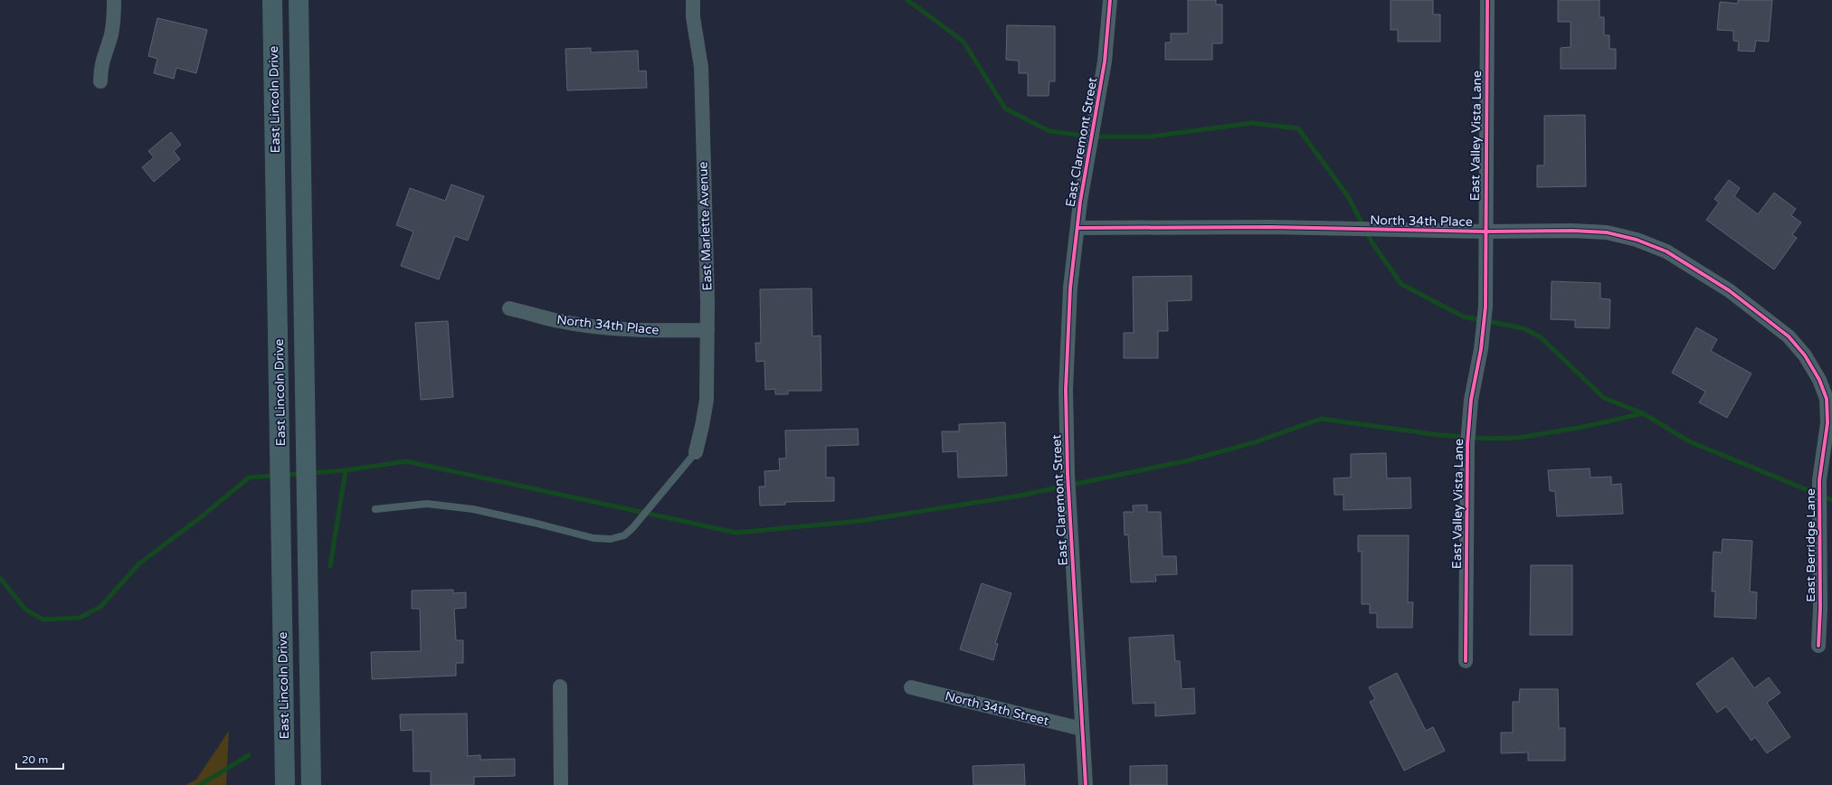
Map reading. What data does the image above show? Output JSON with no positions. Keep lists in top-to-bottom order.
{
  "streets": {
    "main road": ["East Lincoln Drive"],
    "street": [
      "East Valley Vista Lane",
      "East Claremont Street",
      "North 34th Place",
      "East Marlette Avenue",
      "East Berridge Lane",
      "North 34th Street"
    ]
  },
  "crossings": [
    ["East Valley Vista Lane", "North 34th Place"],
    ["East Claremont Street", "North 34th Place"],
    ["East Claremont Street", "North 34th Street"],
    ["North 34th Place", "East Marlette Avenue"],
    ["North 34th Place", "East Berridge Lane"]
  ],
  "scale_bar": "20 m"
}
